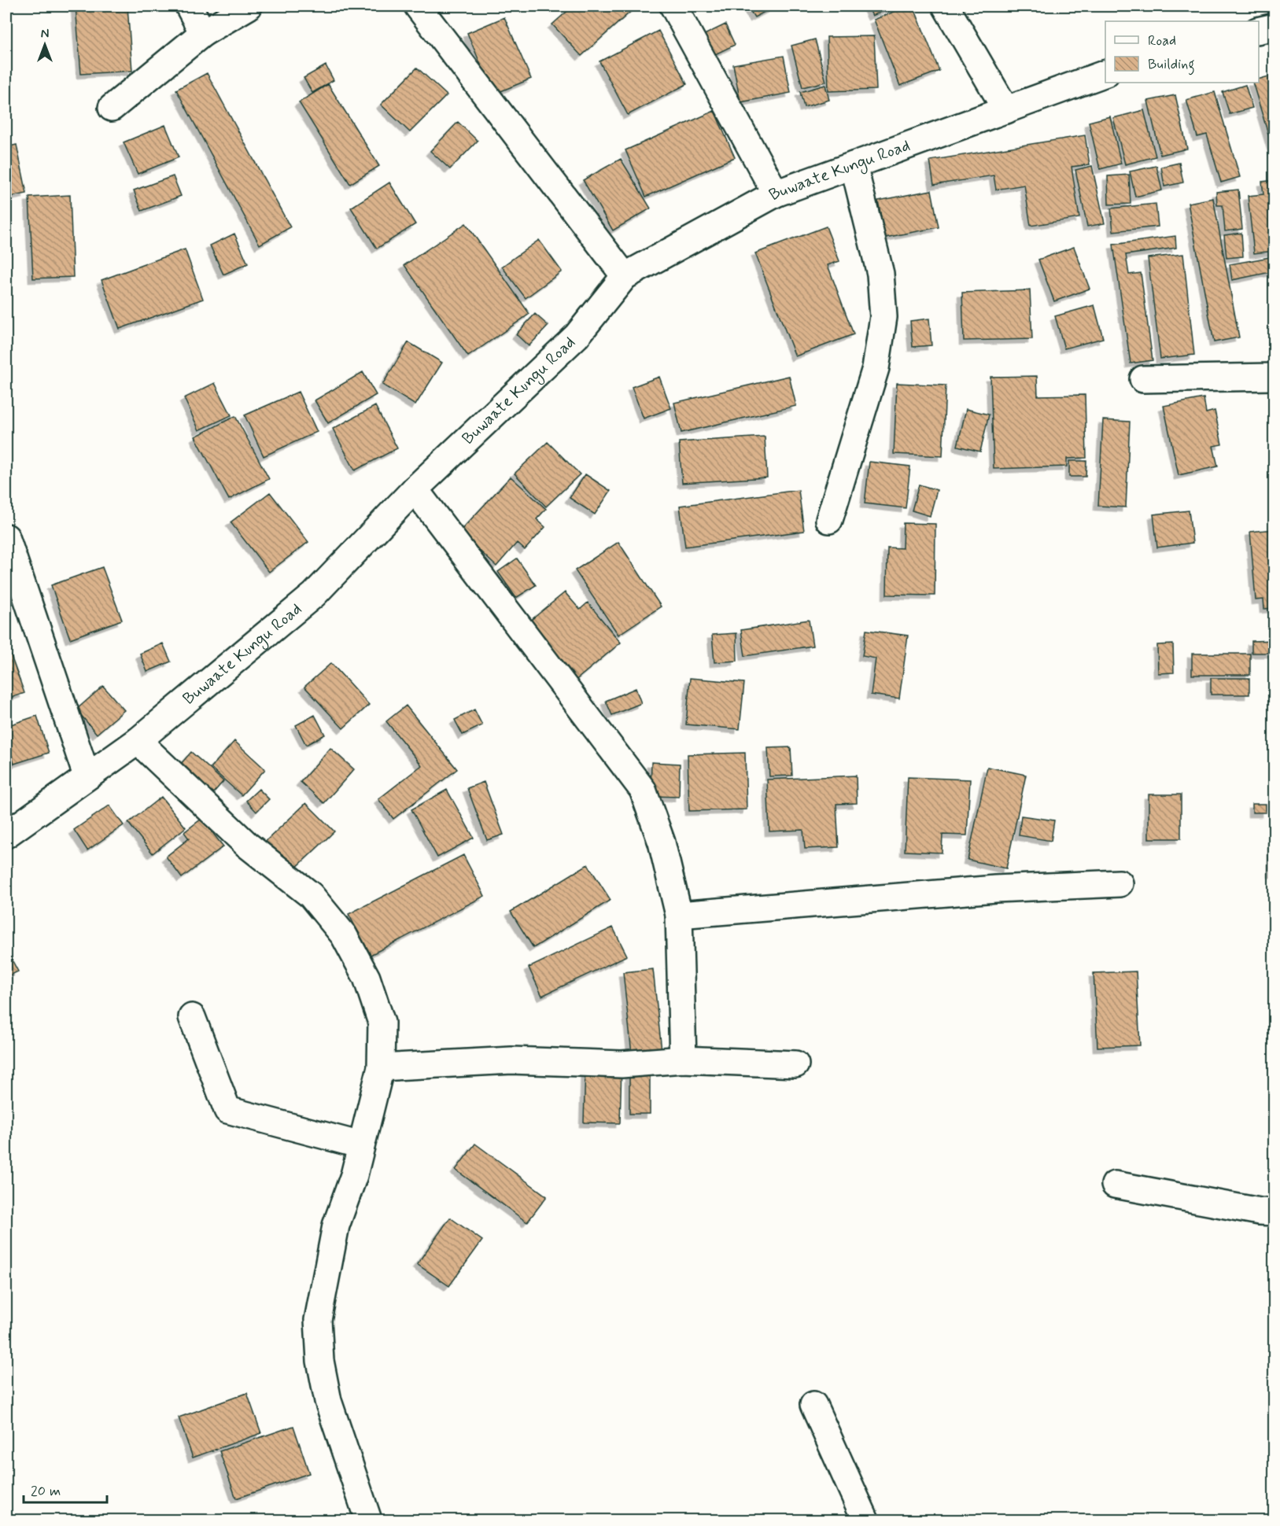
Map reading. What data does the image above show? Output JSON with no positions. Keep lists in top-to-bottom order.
{
  "streets": {
    "street": ["Buwaate Kungu Road"]
  },
  "legend": ["Road", "Building"],
  "scale_bar": "20 m",
  "north": "top"
}
